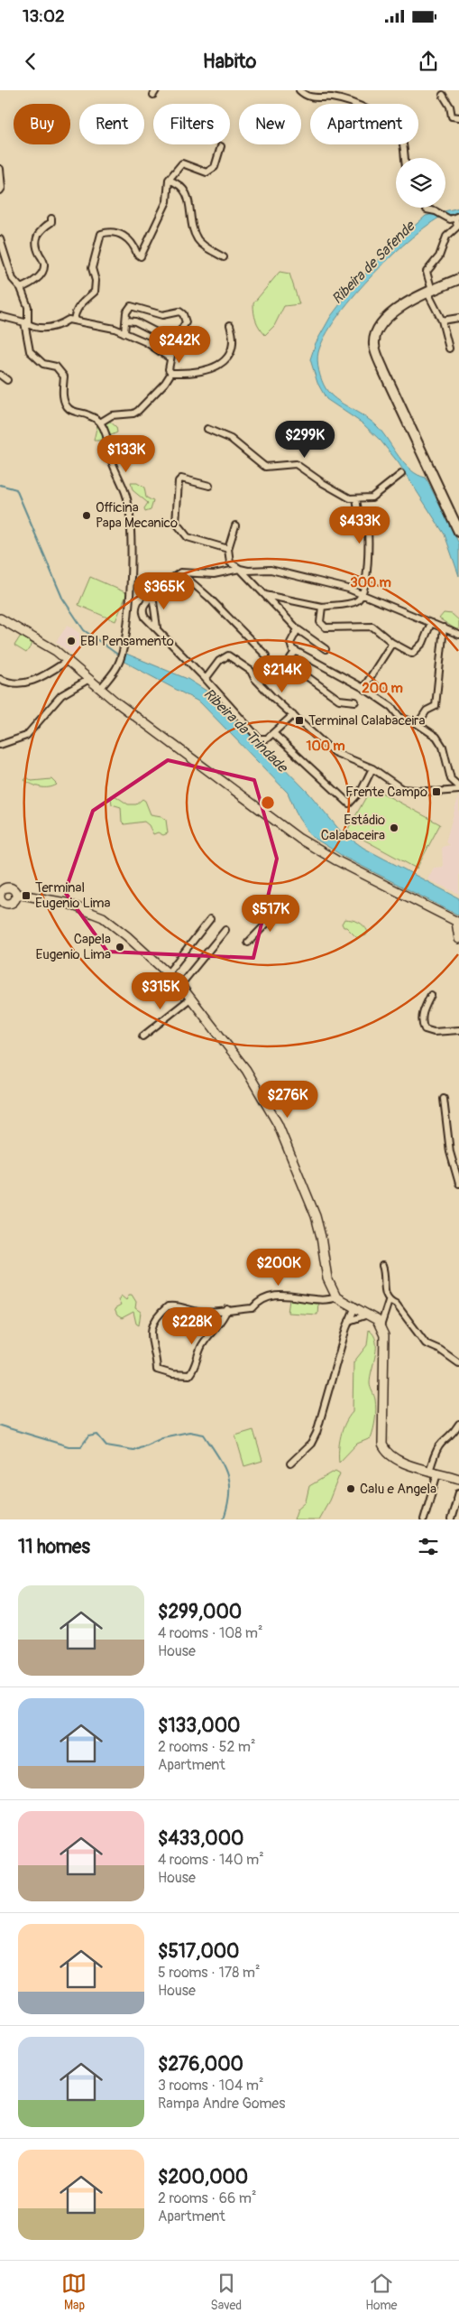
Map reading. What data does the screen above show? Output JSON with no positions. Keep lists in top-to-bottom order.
{
  "water": ["Ribeira de Safende", "Ribeira da Trindade"],
  "places": {
    "other": [
      "Officina Papa Mecanico",
      "EBI Pensamento",
      "Estádio Calabaceira",
      "Capela Eugenio Lima",
      "Calu e Angela"
    ],
    "transit": ["Terminal Calabaceira", "Frente Campo", "Terminal Eugenio Lima"]
  },
  "page": {
    "status": "13:02",
    "header": "Habito",
    "chip": [
      "Buy",
      "Rent",
      "Filters",
      "New",
      "Apartment"
    ],
    "price": [
      "$242K",
      "$299K",
      "$133K",
      "$433K",
      "$365K",
      "$214K",
      "$517K",
      "$315K",
      "$276K",
      "$200K",
      "$228K"
    ],
    "heading": "11 homes",
    "list": [
      {
        "name": "$299,000",
        "note": "4 rooms · 108 m² · House"
      },
      {
        "name": "$133,000",
        "note": "2 rooms · 52 m² · Apartment"
      },
      {
        "name": "$433,000",
        "note": "4 rooms · 140 m² · House"
      },
      {
        "name": "$517,000",
        "note": "5 rooms · 178 m² · House"
      },
      {
        "name": "$276,000",
        "note": "3 rooms · 104 m² · Rampa Andre Gomes"
      },
      {
        "name": "$200,000",
        "note": "2 rooms · 66 m² · Apartment"
      }
    ],
    "tabs": ["Map", "Saved", "Home"]
  },
  "rings": ["300 m", "200 m", "100 m"]
}
